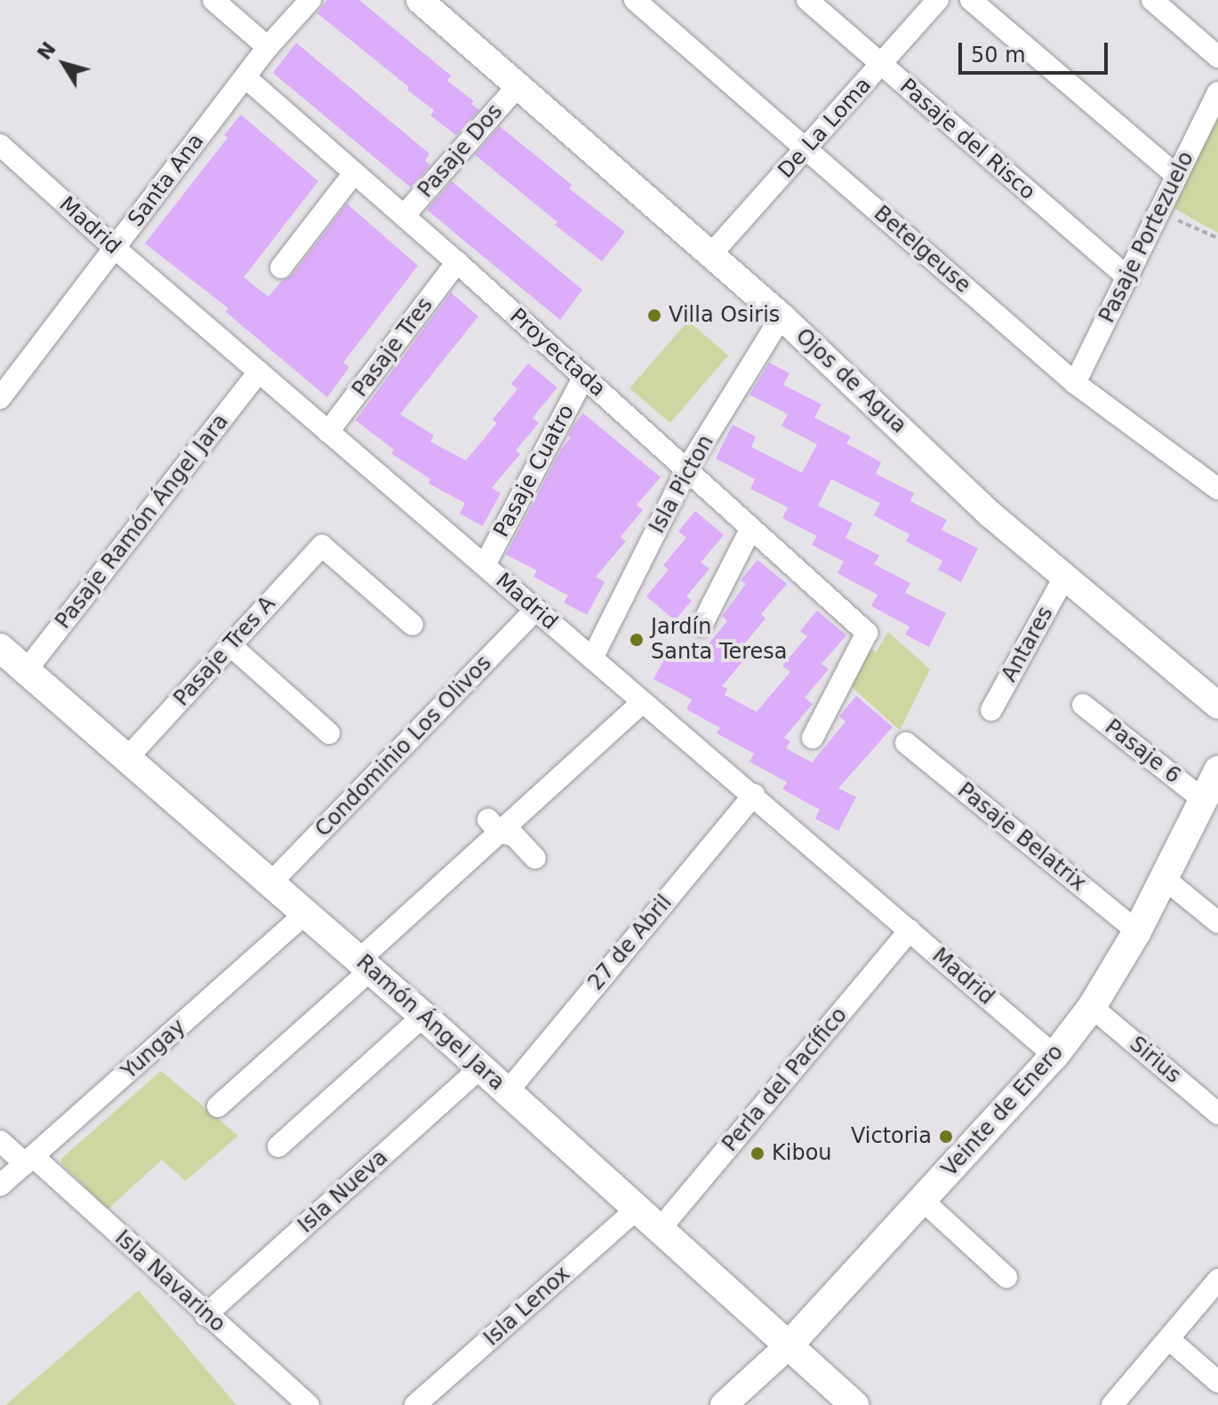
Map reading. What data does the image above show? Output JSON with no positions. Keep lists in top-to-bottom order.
{
  "streets": {
    "main road": ["Ramón Ángel Jara", "Veinte de Enero"],
    "street": [
      "De La Loma",
      "Pasaje del Risco",
      "Pasaje Dos",
      "Santa Ana",
      "Madrid",
      "Pasaje Portezuelo",
      "Betelgeuse",
      "Pasaje Tres",
      "Proyectada",
      "Ojos de Agua",
      "Pasaje Cuatro",
      "Isla Picton",
      "Pasaje Ramón Ángel Jara",
      "Antares",
      "Pasaje Tres A",
      "Condominio Los Olivos",
      "Pasaje 6",
      "Pasaje Belatrix",
      "27 de Abril",
      "Yungay",
      "Sirius",
      "Perla del Pacífico",
      "Isla Nueva",
      "Isla Navarino",
      "Isla Lenox"
    ]
  },
  "crossings": [
    ["De La Loma", "Pasaje del Risco"],
    ["De La Loma", "Betelgeuse"],
    ["De La Loma", "Ojos de Agua"],
    ["Pasaje del Risco", "Pasaje Portezuelo"],
    ["Pasaje Dos", "Proyectada"],
    ["Pasaje Dos", "Ojos de Agua"],
    ["Santa Ana", "Madrid"],
    ["Santa Ana", "Proyectada"],
    ["Madrid", "Pasaje Tres"],
    ["Madrid", "Pasaje Cuatro"],
    ["Madrid", "Isla Picton"],
    ["Madrid", "Pasaje Ramón Ángel Jara"],
    ["Madrid", "Condominio Los Olivos"],
    ["Madrid", "27 de Abril"],
    ["Madrid", "Perla del Pacífico"],
    ["Madrid", "Veinte de Enero"],
    ["Pasaje Portezuelo", "Betelgeuse"],
    ["Pasaje Tres", "Proyectada"],
    ["Proyectada", "Pasaje Cuatro"],
    ["Proyectada", "Isla Picton"],
    ["Ojos de Agua", "Isla Picton"],
    ["Ojos de Agua", "Antares"],
    ["Pasaje Ramón Ángel Jara", "Ramón Ángel Jara"],
    ["Pasaje Tres A", "Ramón Ángel Jara"],
    ["Condominio Los Olivos", "Ramón Ángel Jara"],
    ["Pasaje 6", "Veinte de Enero"],
    ["Pasaje Belatrix", "Veinte de Enero"],
    ["27 de Abril", "Ramón Ángel Jara"],
    ["Ramón Ángel Jara", "Yungay"],
    ["Ramón Ángel Jara", "Perla del Pacífico"],
    ["Ramón Ángel Jara", "Veinte de Enero"],
    ["Ramón Ángel Jara", "Isla Nueva"],
    ["Ramón Ángel Jara", "Isla Lenox"],
    ["Yungay", "Isla Navarino"],
    ["Sirius", "Veinte de Enero"],
    ["Isla Nueva", "Isla Navarino"]
  ],
  "places": [
    "Villa Osiris",
    "Jardín Santa Teresa",
    "Victoria",
    "Kibou"
  ],
  "scale_bar": "50 m",
  "north": "top left"
}
